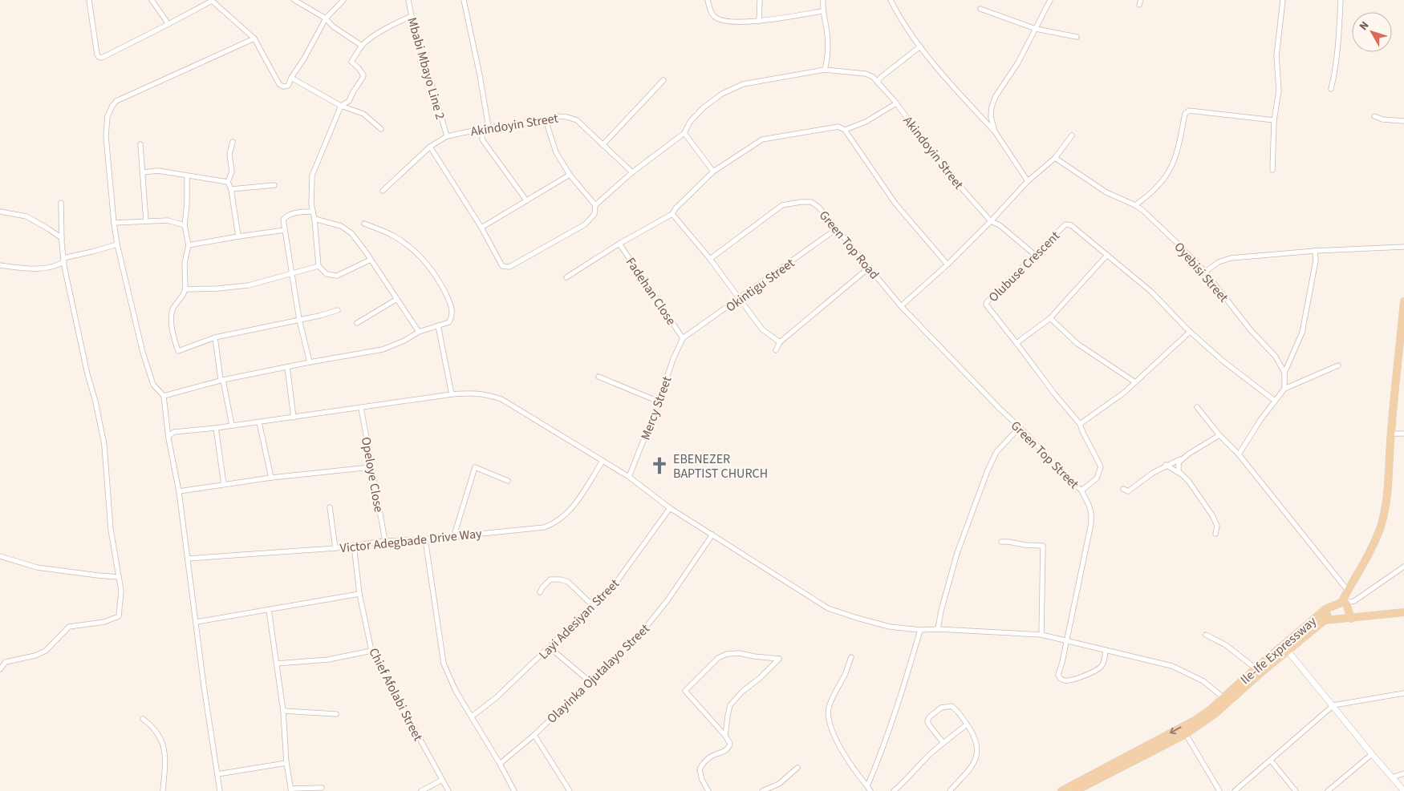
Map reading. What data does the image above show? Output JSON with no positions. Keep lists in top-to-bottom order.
{
  "streets": {
    "main road": ["Ile-Ife Expressway"],
    "street": [
      "Mbabi Mbayo Line 2",
      "Akindoyin Street",
      "Green Top Road",
      "Olubuse Crescent",
      "Oyebisi Street",
      "Okintigu Street",
      "Fadehan Close",
      "Mercy Street",
      "Green Top Street",
      "Opeloye Close",
      "Victor Adegbade Drive Way",
      "Layi Adesiyan Street",
      "Olayinka Ojutalayo Street",
      "Chief Afolabi Street"
    ]
  },
  "crossings": [
    ["Mbabi Mbayo Line 2", "Akindoyin Street"],
    ["Akindoyin Street", "Olubuse Crescent"],
    ["Green Top Road", "Okintigu Street"],
    ["Green Top Road", "Green Top Street"],
    ["Olubuse Crescent", "Green Top Street"],
    ["Okintigu Street", "Fadehan Close"],
    ["Okintigu Street", "Mercy Street"],
    ["Fadehan Close", "Mercy Street"],
    ["Opeloye Close", "Victor Adegbade Drive Way"],
    ["Victor Adegbade Drive Way", "Chief Afolabi Street"]
  ],
  "places": {
    "church": ["EBENEZER BAPTIST CHURCH"]
  },
  "north": "top left"
}
